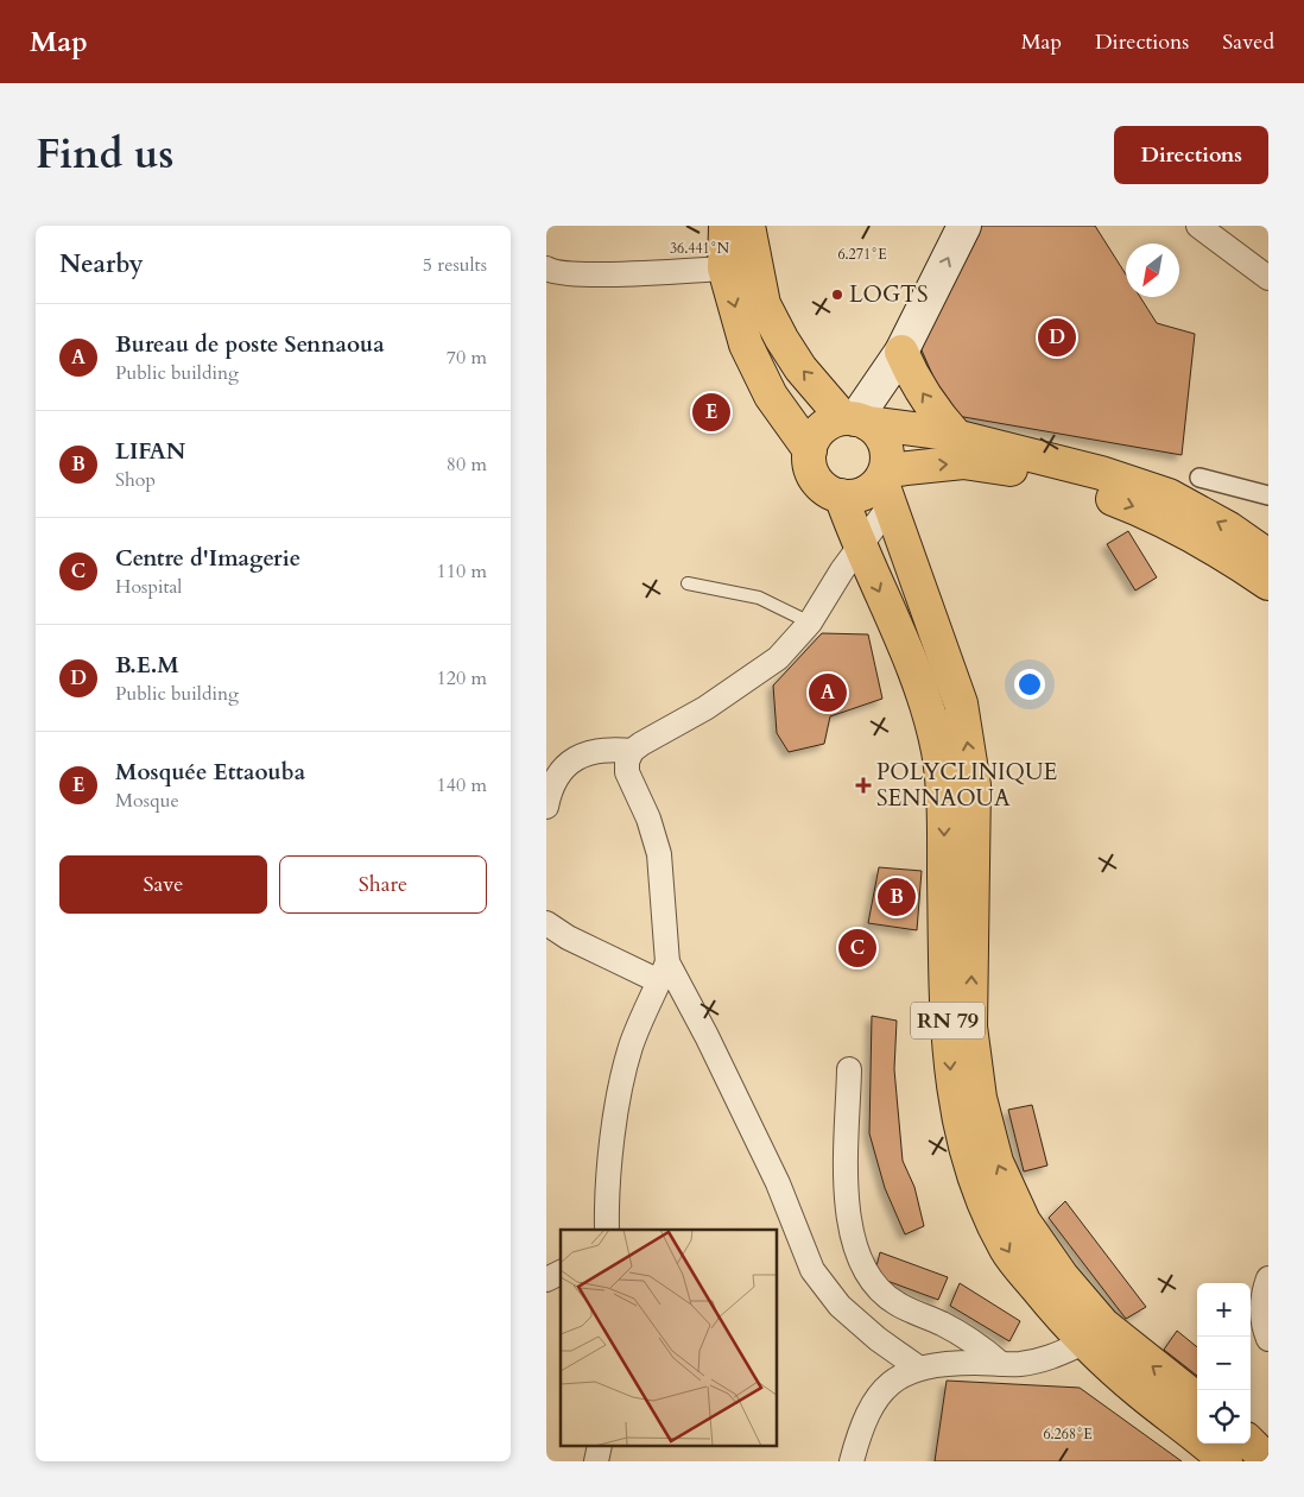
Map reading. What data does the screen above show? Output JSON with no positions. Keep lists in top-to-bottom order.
{
  "streets": {
    "main road": ["RN 79"]
  },
  "places": {
    "other": ["LOGTS"],
    "health": ["POLYCLINIQUE SENNAOUA"]
  },
  "north": "bottom left",
  "page": {
    "header": "Map",
    "nav": ["Map", "Directions", "Saved"],
    "title": "Find us",
    "buttons": [
      "Directions",
      ["Save", "Share"]
    ],
    "heading": ["Nearby", "5 results"],
    "list": [
      {
        "mark": "A",
        "name": "Bureau de poste Sennaoua",
        "note": "Public building",
        "value": "70 m"
      },
      {
        "mark": "B",
        "name": "LIFAN",
        "note": "Shop",
        "value": "80 m"
      },
      {
        "mark": "C",
        "name": "Centre d'Imagerie",
        "note": "Hospital",
        "value": "110 m"
      },
      {
        "mark": "D",
        "name": "B.E.M",
        "note": "Public building",
        "value": "120 m"
      },
      {
        "mark": "E",
        "name": "Mosquée Ettaouba",
        "note": "Mosque",
        "value": "140 m"
      }
    ],
    "pins": [
      "D",
      "E",
      "A",
      "B",
      "C"
    ],
    "map_buttons": ["+", "−"]
  },
  "coordinates": ["36.441°N", "6.271°E", "6.268°E"]
}
